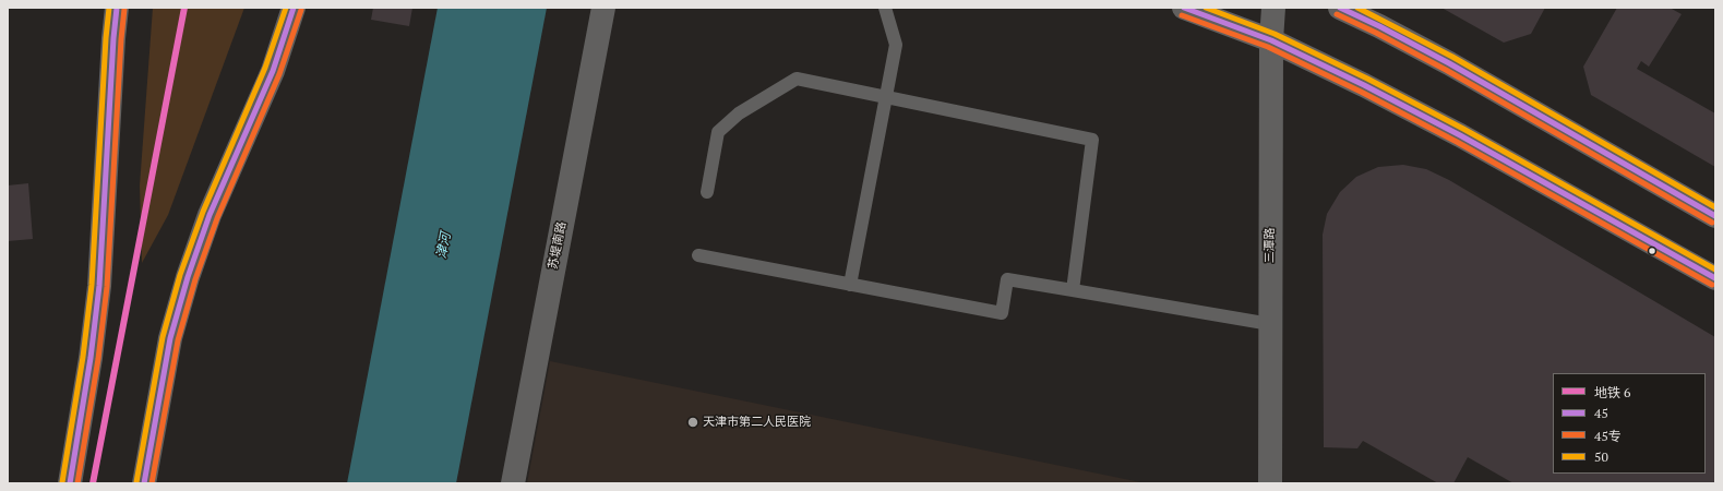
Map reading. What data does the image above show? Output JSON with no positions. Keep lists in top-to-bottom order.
{
  "streets": {
    "street": ["苏堤南路", "三潭路"]
  },
  "water": ["津河"],
  "places": ["天津市第二人民医院"],
  "lines": [
    "metro line 6",
    "transit line 45",
    "transit line 50",
    "transit line 45专"
  ],
  "legend": [
    "地铁 6",
    "45",
    "45专",
    "50"
  ]
}
